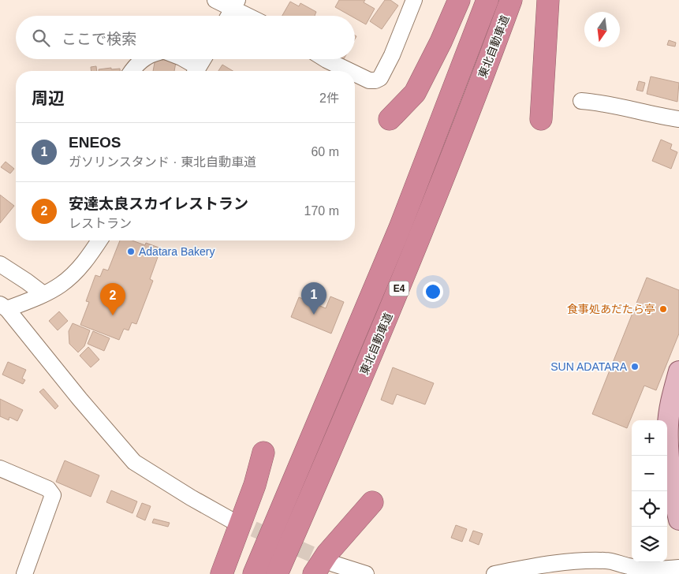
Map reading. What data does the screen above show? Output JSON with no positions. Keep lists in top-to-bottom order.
{
  "streets": {
    "highway": ["東北自動車道", "E4"]
  },
  "places": ["Adatara Bakery", "食事処あだたら亭", "SUN ADATARA"],
  "north": "bottom",
  "page": {
    "search": "ここで検索",
    "heading": ["周辺", "2件"],
    "list": [
      {
        "mark": "1",
        "name": "ENEOS",
        "note": "ガソリンスタンド · 東北自動車道",
        "value": "60 m"
      },
      {
        "mark": "2",
        "name": "安達太良スカイレストラン",
        "note": "レストラン",
        "value": "170 m"
      }
    ],
    "pins": ["1", "2"],
    "map_buttons": ["+", "−"]
  }
}
